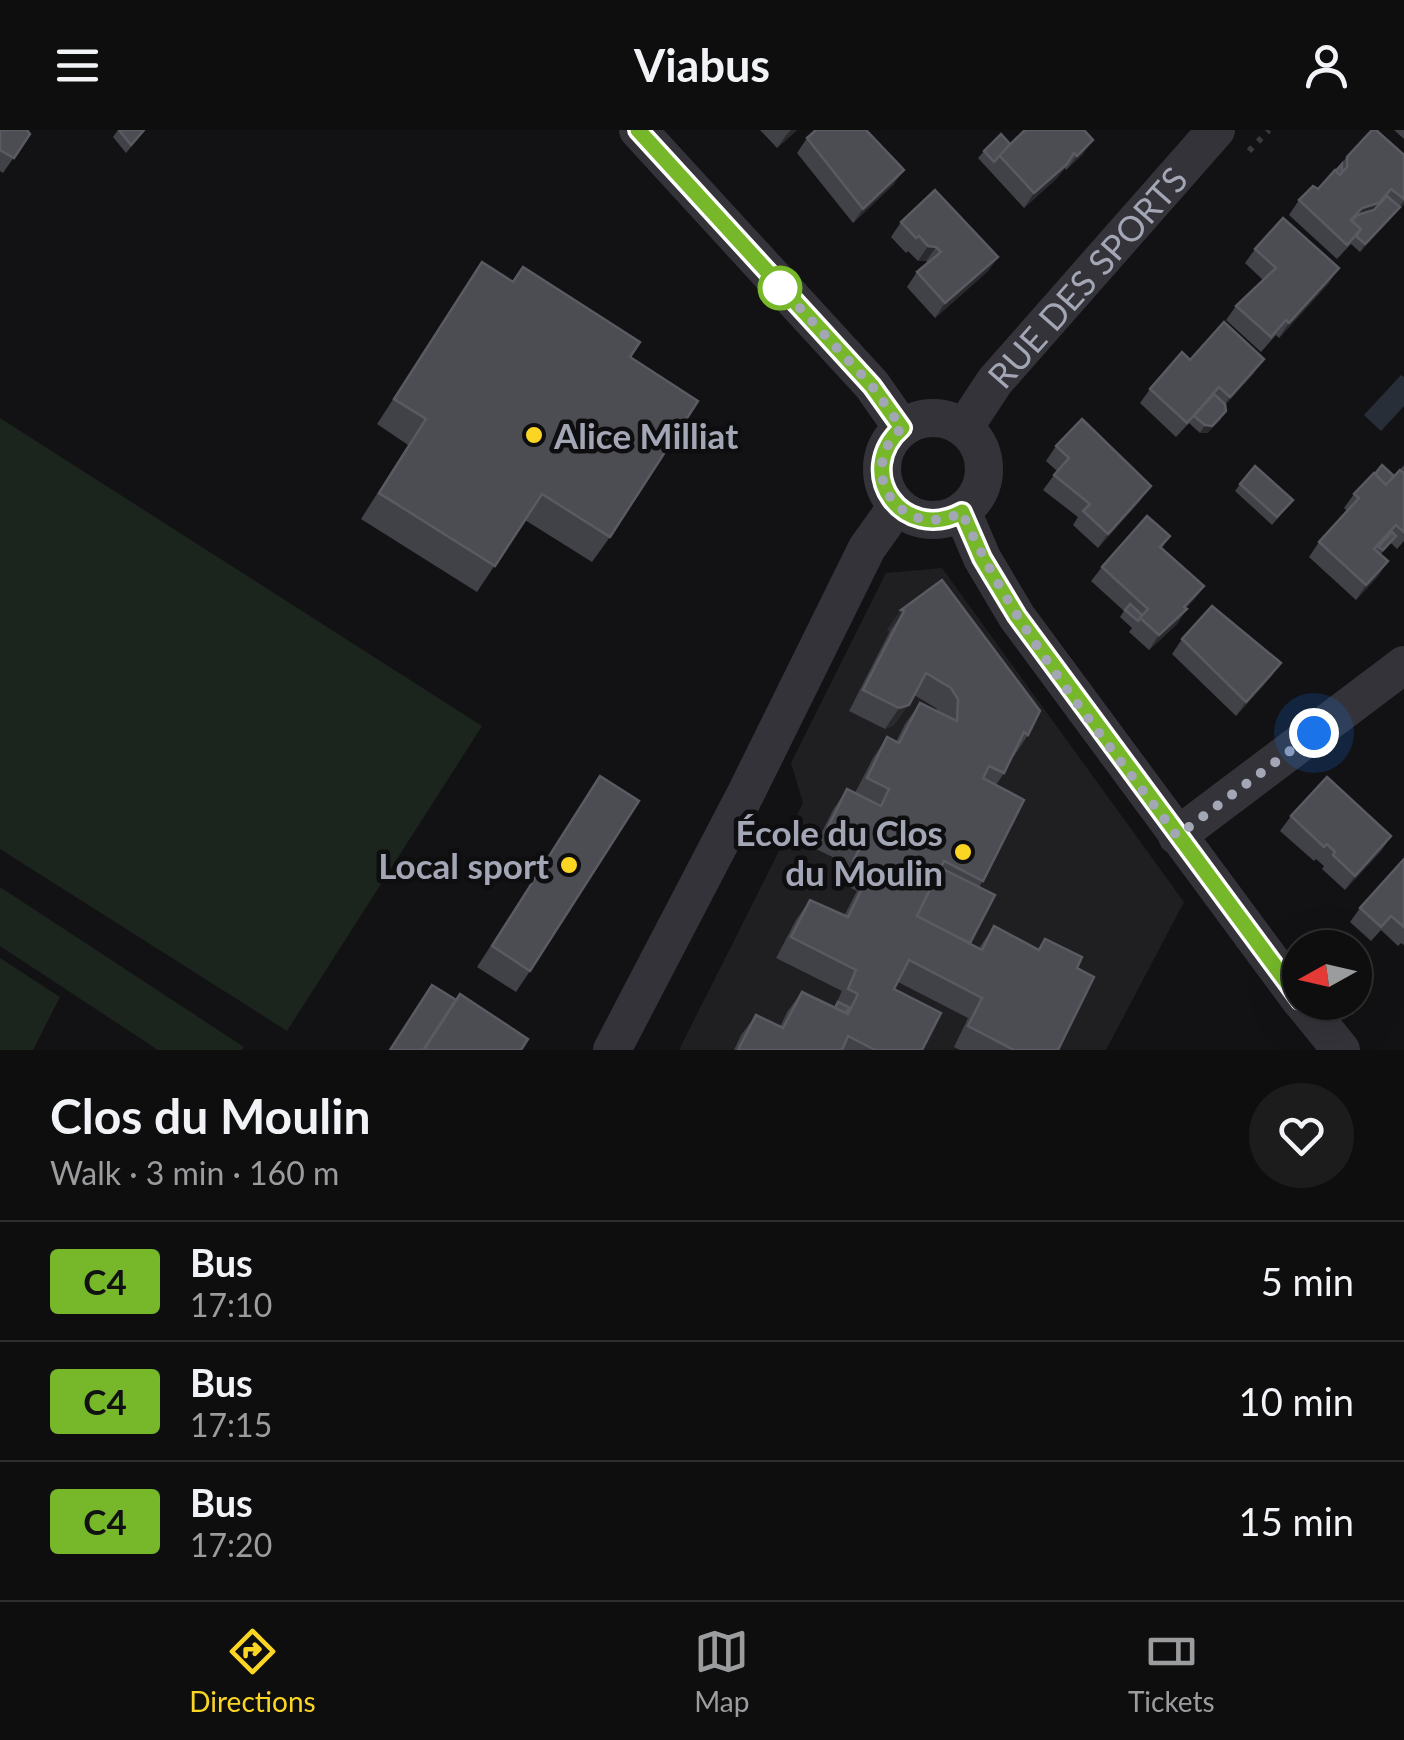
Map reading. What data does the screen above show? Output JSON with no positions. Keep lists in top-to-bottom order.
{
  "streets": {
    "street": ["RUE DES SPORTS"]
  },
  "places": ["Alice Milliat", "École du Clos du Moulin", "Local sport"],
  "lines": ["bus line C4"],
  "north": "left",
  "page": {
    "header": "Viabus",
    "heading": ["Clos du Moulin", "Walk · 3 min · 160 m"],
    "list": [
      {
        "mark": "C4",
        "name": "Bus",
        "note": "17:10",
        "value": "5 min"
      },
      {
        "mark": "C4",
        "name": "Bus",
        "note": "17:15",
        "value": "10 min"
      },
      {
        "mark": "C4",
        "name": "Bus",
        "note": "17:20",
        "value": "15 min"
      }
    ],
    "tabs": ["Directions", "Map", "Tickets"]
  }
}
